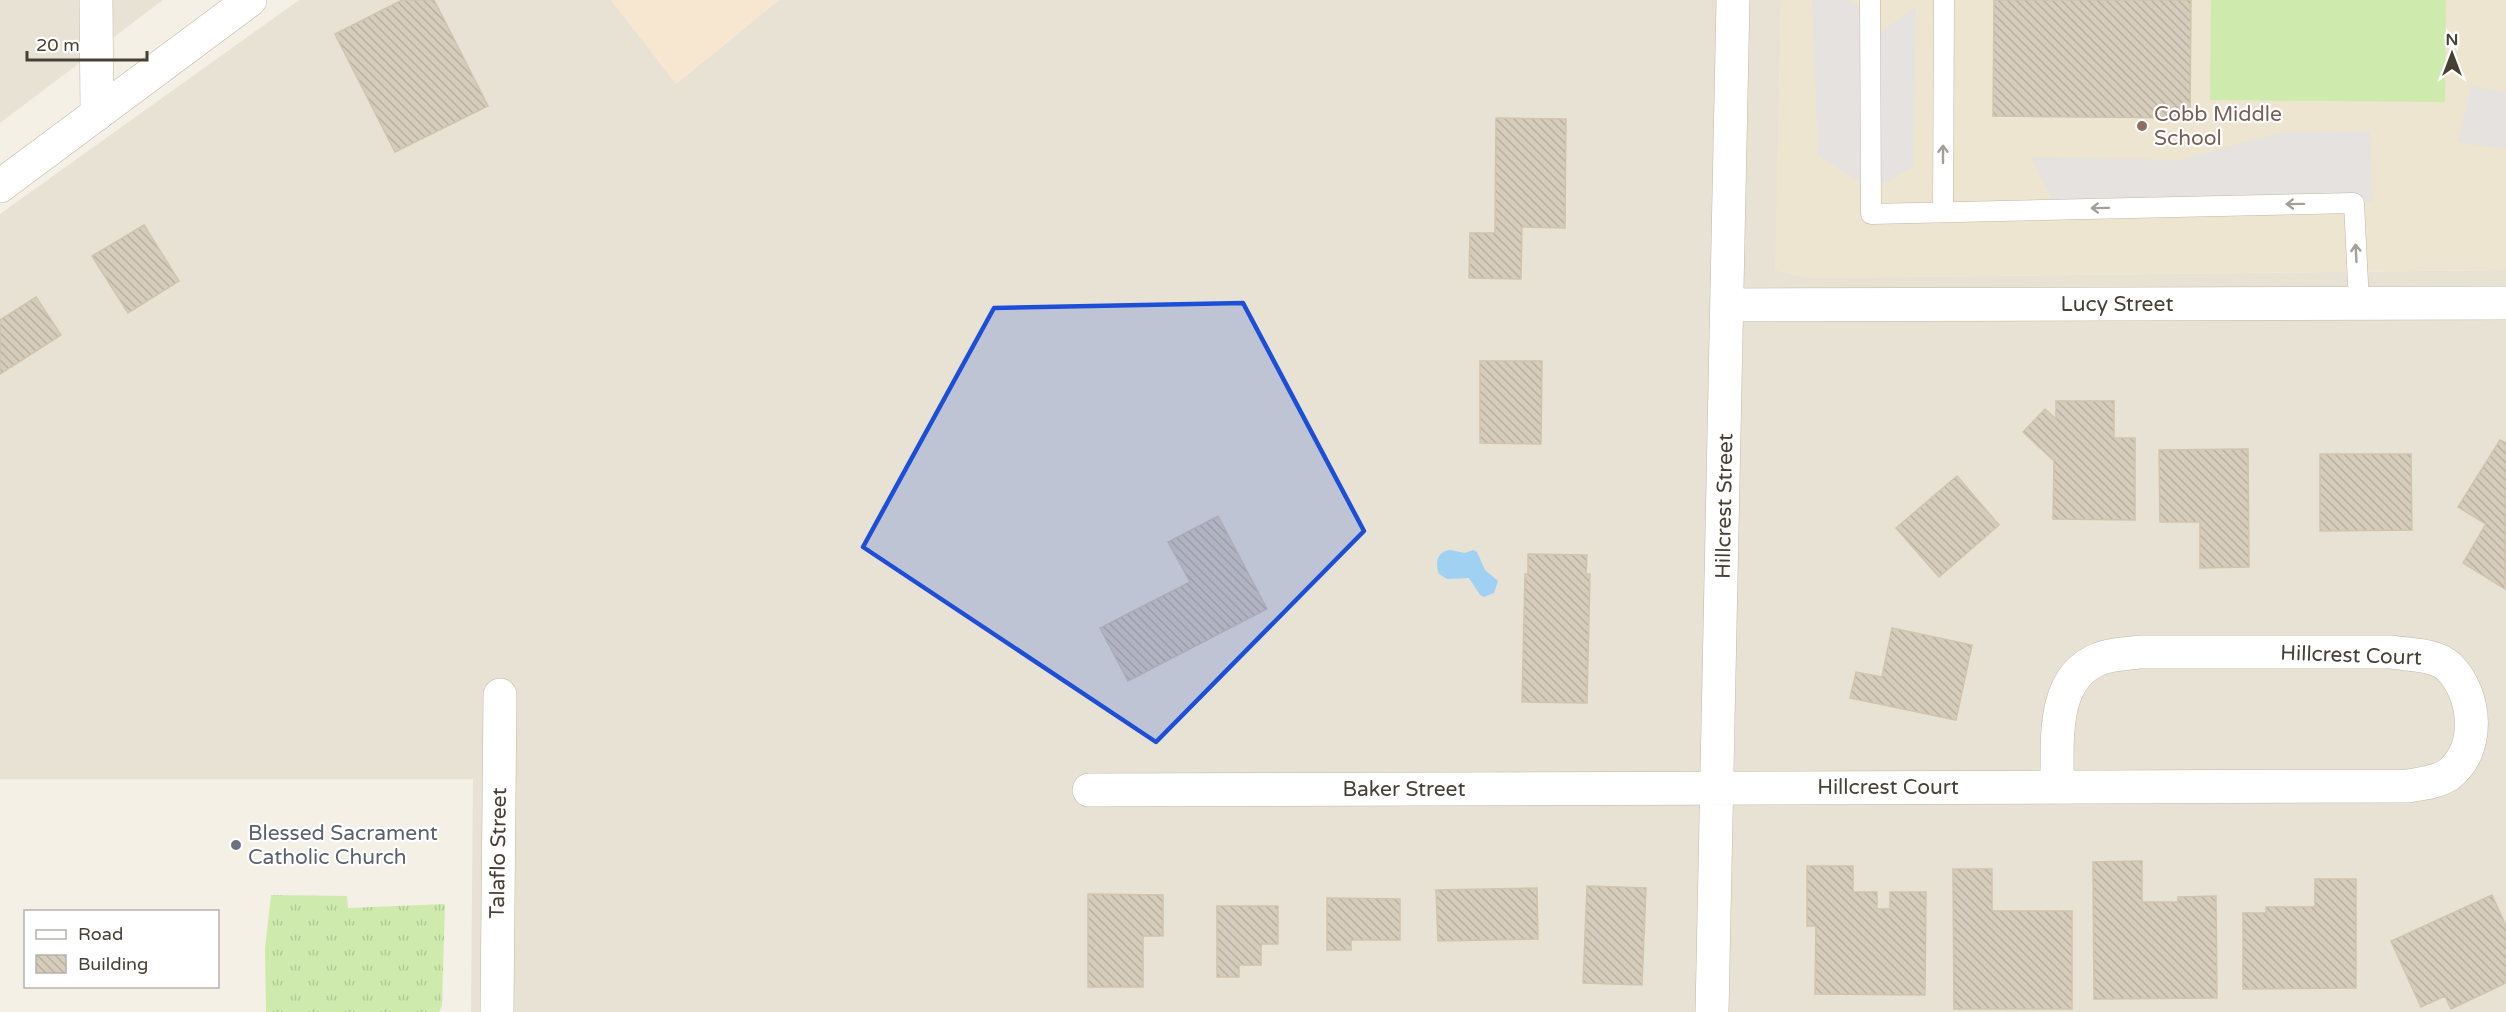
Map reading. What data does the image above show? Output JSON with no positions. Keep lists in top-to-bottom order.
{
  "streets": {
    "street": [
      "Lucy Street",
      "Hillcrest Street",
      "Hillcrest Court",
      "Baker Street",
      "Talaflo Street"
    ]
  },
  "crossings": [
    ["Lucy Street", "Hillcrest Street"],
    ["Hillcrest Street", "Hillcrest Court"],
    ["Hillcrest Street", "Baker Street"],
    ["Hillcrest Court", "Baker Street"]
  ],
  "places": ["Cobb Middle School", "Blessed Sacrament Catholic Church"],
  "legend": ["Road", "Building"],
  "scale_bar": "20 m",
  "north": "top"
}
